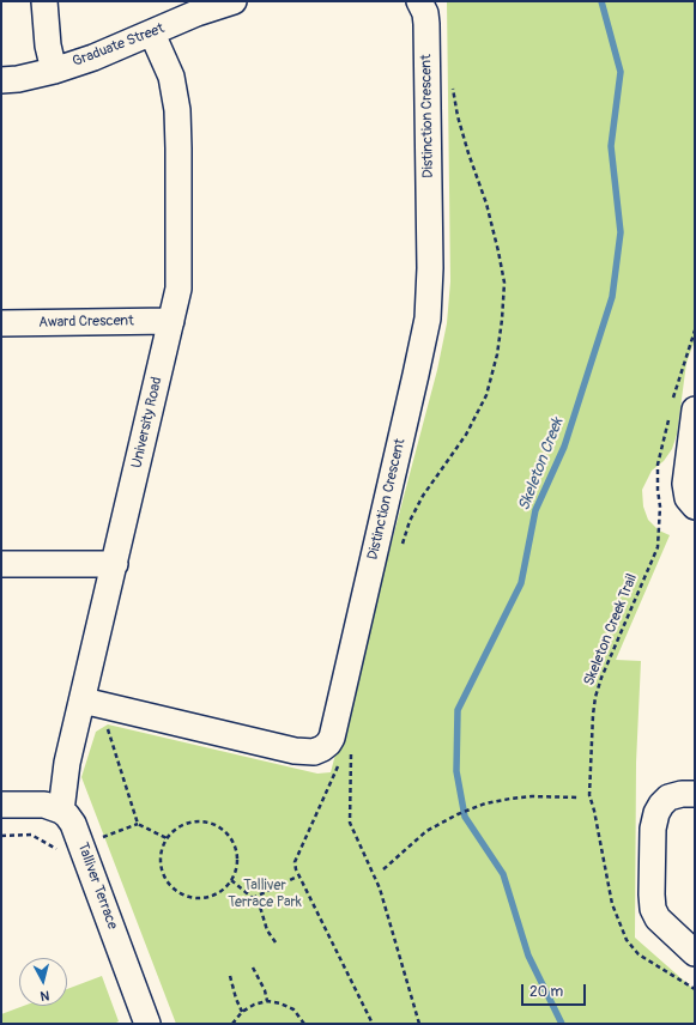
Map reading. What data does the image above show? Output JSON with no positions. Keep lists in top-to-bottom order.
{
  "streets": {
    "street": [
      "Graduate Street",
      "Distinction Crescent",
      "Award Crescent",
      "University Road",
      "Talliver Terrace"
    ],
    "path": ["Skeleton Creek Trail"]
  },
  "crossings": [
    ["Graduate Street", "University Road"],
    ["Distinction Crescent", "University Road"],
    ["Award Crescent", "University Road"],
    ["University Road", "Talliver Terrace"]
  ],
  "water": ["Skeleton Creek"],
  "parks": ["Talliver Terrace Park"],
  "scale_bar": "20 m",
  "north": "bottom"
}
